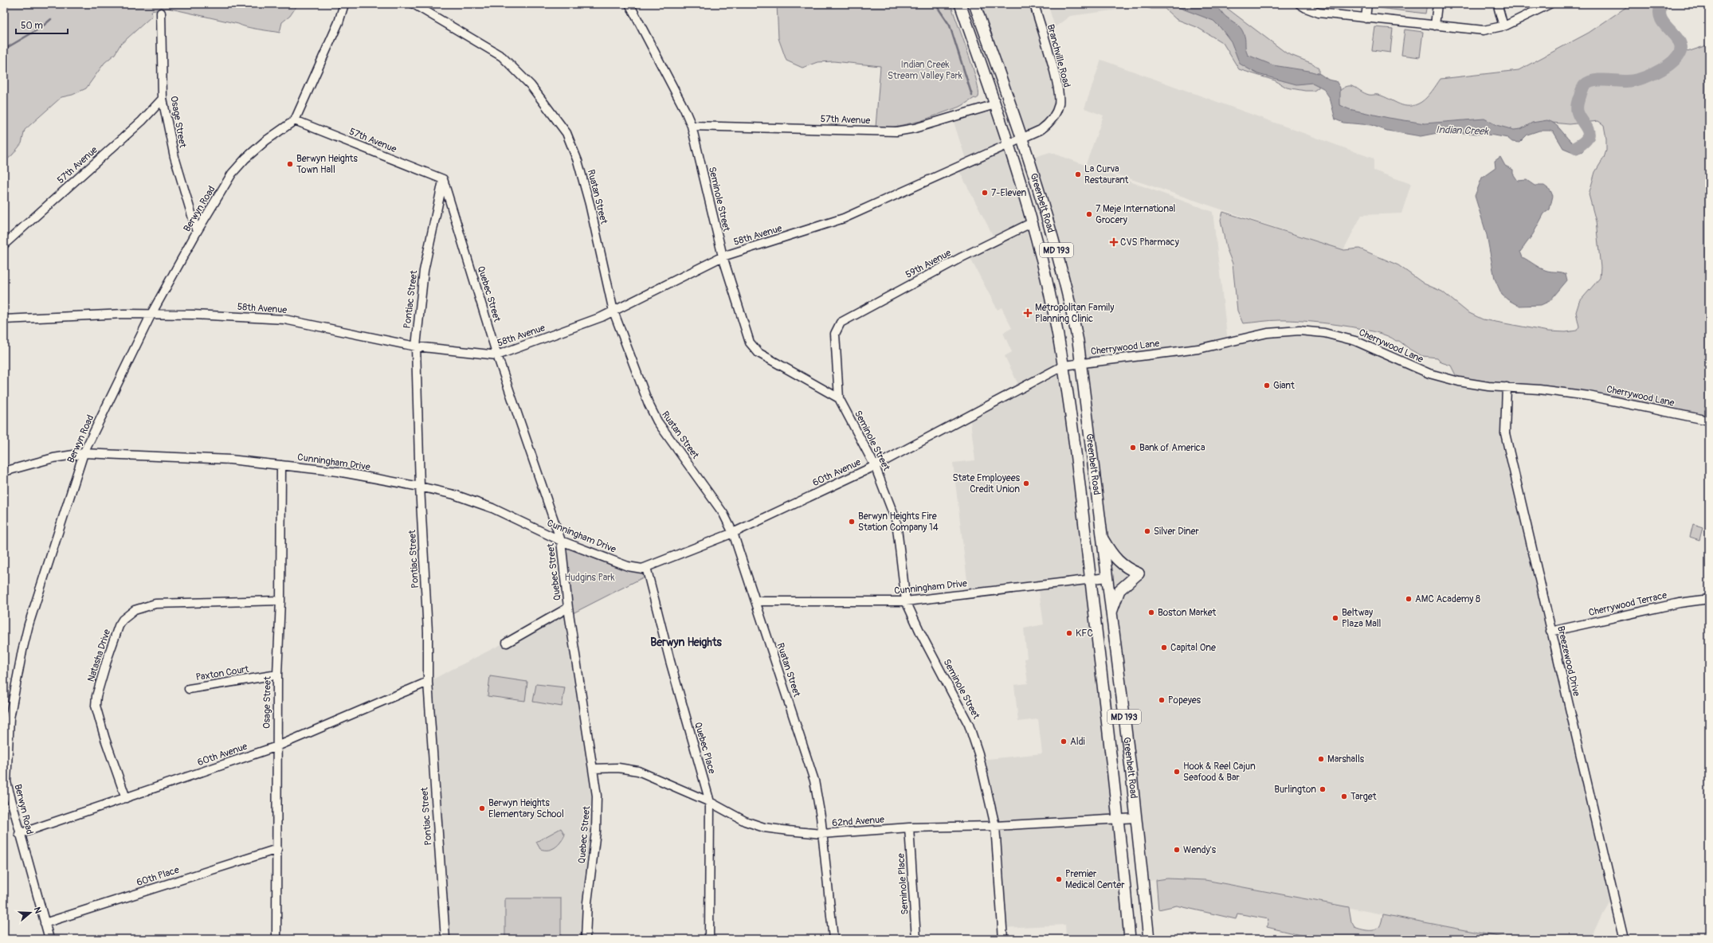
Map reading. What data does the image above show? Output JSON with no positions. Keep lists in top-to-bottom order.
{
  "streets": {
    "main road": ["Greenbelt Road", "MD 193"],
    "street": [
      "Branchville Road",
      "57th Avenue",
      "Osage Street",
      "Ruatan Street",
      "Seminole Street",
      "Berwyn Road",
      "58th Avenue",
      "59th Avenue",
      "Quebec Street",
      "Pontiac Street",
      "Cherrywood Lane",
      "Cunningham Drive",
      "60th Avenue",
      "Cherrywood Terrace",
      "Natasha Drive",
      "Breezewood Drive",
      "Paxton Court",
      "Quebec Place",
      "62nd Avenue",
      "60th Place",
      "Seminole Place"
    ]
  },
  "crossings": [
    ["Branchville Road", "Greenbelt Road"],
    ["Branchville Road", "58th Avenue"],
    ["57th Avenue", "Osage Street"],
    ["57th Avenue", "Seminole Street"],
    ["57th Avenue", "Greenbelt Road"],
    ["57th Avenue", "Berwyn Road"],
    ["57th Avenue", "Quebec Street"],
    ["57th Avenue", "Pontiac Street"],
    ["Osage Street", "Berwyn Road"],
    ["Osage Street", "Cunningham Drive"],
    ["Osage Street", "60th Avenue"],
    ["Osage Street", "Natasha Drive"],
    ["Osage Street", "Paxton Court"],
    ["Osage Street", "60th Place"],
    ["Ruatan Street", "58th Avenue"],
    ["Ruatan Street", "Cunningham Drive"],
    ["Ruatan Street", "60th Avenue"],
    ["Ruatan Street", "62nd Avenue"],
    ["Seminole Street", "58th Avenue"],
    ["Seminole Street", "59th Avenue"],
    ["Seminole Street", "Cunningham Drive"],
    ["Seminole Street", "60th Avenue"],
    ["Seminole Street", "62nd Avenue"],
    ["Greenbelt Road", "58th Avenue"],
    ["Greenbelt Road", "59th Avenue"],
    ["Greenbelt Road", "Cherrywood Lane"],
    ["Greenbelt Road", "Cunningham Drive"],
    ["Greenbelt Road", "60th Avenue"],
    ["Greenbelt Road", "62nd Avenue"],
    ["Berwyn Road", "58th Avenue"],
    ["Berwyn Road", "Cunningham Drive"],
    ["Berwyn Road", "60th Avenue"],
    ["Berwyn Road", "60th Place"],
    ["58th Avenue", "Quebec Street"],
    ["58th Avenue", "Pontiac Street"],
    ["Quebec Street", "Pontiac Street"],
    ["Quebec Street", "Cunningham Drive"],
    ["Quebec Street", "62nd Avenue"],
    ["Pontiac Street", "Cunningham Drive"],
    ["Pontiac Street", "60th Avenue"],
    ["Cherrywood Lane", "60th Avenue"],
    ["Cherrywood Lane", "Breezewood Drive"],
    ["Cunningham Drive", "60th Avenue"],
    ["Cunningham Drive", "Quebec Place"],
    ["60th Avenue", "Natasha Drive"],
    ["60th Avenue", "Quebec Place"],
    ["Cherrywood Terrace", "Breezewood Drive"],
    ["Quebec Place", "62nd Avenue"],
    ["62nd Avenue", "Seminole Place"]
  ],
  "districts": ["Berwyn Heights"],
  "water": ["Indian Creek"],
  "parks": ["Indian Creek Stream Valley Park", "Hudgins Park"],
  "places": {
    "other": [
      "Berwyn Heights Town Hall",
      "La Curva Restaurant",
      "7-Eleven",
      "7 Meje International Grocery",
      "Giant",
      "Bank of America",
      "State Employees Credit Union",
      "Berwyn Heights Fire Station Company 14",
      "Silver Diner",
      "AMC Academy 8",
      "Boston Market",
      "Beltway Plaza Mall",
      "KFC",
      "Capital One",
      "Popeyes",
      "Aldi",
      "Marshalls",
      "Hook & Reel Cajun Seafood & Bar",
      "Burlington",
      "Target",
      "Berwyn Heights Elementary School",
      "Wendy's",
      "Premier Medical Center"
    ],
    "health": ["CVS Pharmacy", "Metropolitan Family Planning Clinic"]
  },
  "scale_bar": "50 m",
  "north": "right"
}
